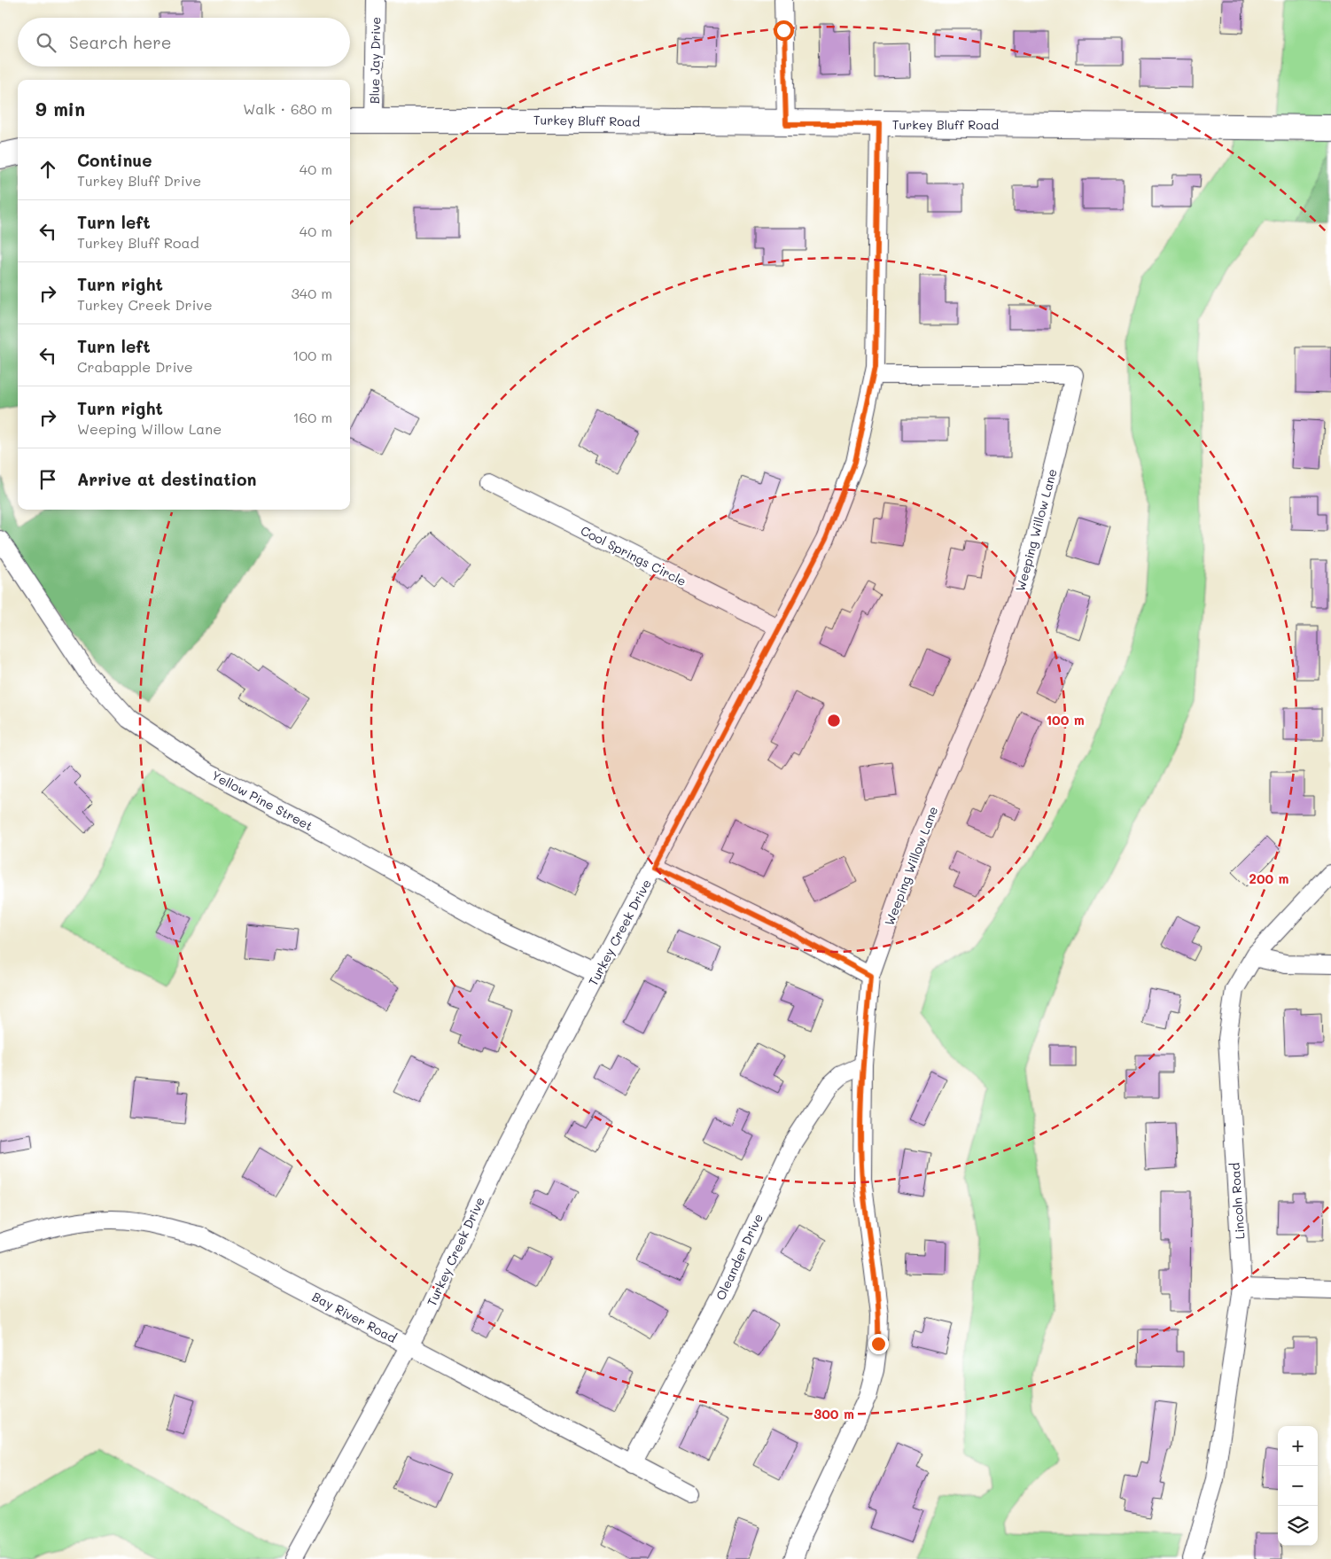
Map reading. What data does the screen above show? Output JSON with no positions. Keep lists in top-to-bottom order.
{
  "streets": {
    "street": [
      "Blue Jay Drive",
      "Turkey Bluff Road",
      "Weeping Willow Lane",
      "Cool Springs Circle",
      "Yellow Pine Street",
      "Turkey Creek Drive",
      "Lincoln Road",
      "Oleander Drive",
      "Bay River Road"
    ]
  },
  "crossings": [
    ["Blue Jay Drive", "Turkey Bluff Road"],
    ["Turkey Bluff Road", "Turkey Creek Drive"],
    ["Weeping Willow Lane", "Turkey Creek Drive"],
    ["Weeping Willow Lane", "Oleander Drive"],
    ["Cool Springs Circle", "Turkey Creek Drive"],
    ["Yellow Pine Street", "Turkey Creek Drive"],
    ["Turkey Creek Drive", "Bay River Road"],
    ["Oleander Drive", "Bay River Road"]
  ],
  "page": {
    "search": "Search here",
    "heading": ["9 min", "Walk · 680 m"],
    "list": [
      ["Continue", "Turkey Bluff Drive", "40 m"],
      ["Turn left", "Turkey Bluff Road", "40 m"],
      ["Turn right", "Turkey Creek Drive", "340 m"],
      ["Turn left", "Crabapple Drive", "100 m"],
      ["Turn right", "Weeping Willow Lane", "160 m"],
      "Arrive at destination"
    ],
    "map_buttons": ["+", "−"]
  },
  "rings": ["100 m", "200 m", "300 m"]
}
